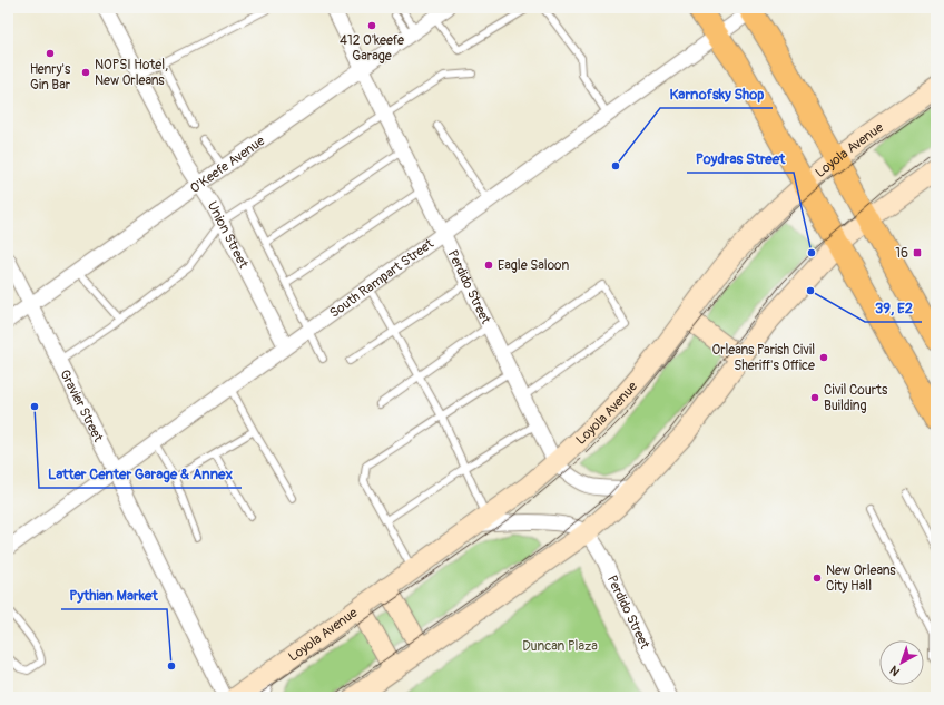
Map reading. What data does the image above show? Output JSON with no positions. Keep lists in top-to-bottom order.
{
  "streets": {
    "main road": ["Loyola Avenue"],
    "street": [
      "O'Keefe Avenue",
      "Union Street",
      "South Rampart Street",
      "Perdido Street",
      "Gravier Street"
    ]
  },
  "crossings": [
    ["Loyola Avenue", "Perdido Street"],
    ["O'Keefe Avenue", "Union Street"],
    ["O'Keefe Avenue", "Perdido Street"],
    ["O'Keefe Avenue", "Gravier Street"],
    ["Union Street", "South Rampart Street"],
    ["South Rampart Street", "Perdido Street"],
    ["South Rampart Street", "Gravier Street"]
  ],
  "parks": ["Duncan Plaza"],
  "places": {
    "other": [
      "412 O'keefe Garage",
      "Henry's Gin Bar",
      "NOPSI Hotel, New Orleans",
      "Karnofsky Shop",
      "Poydras Street",
      "Eagle Saloon",
      "39, E2",
      "Orleans Parish Civil Sheriff's Office",
      "Civil Courts Building",
      "Latter Center Garage & Annex",
      "New Orleans City Hall",
      "Pythian Market"
    ],
    "transit": ["16"]
  },
  "north": "bottom left"
}
